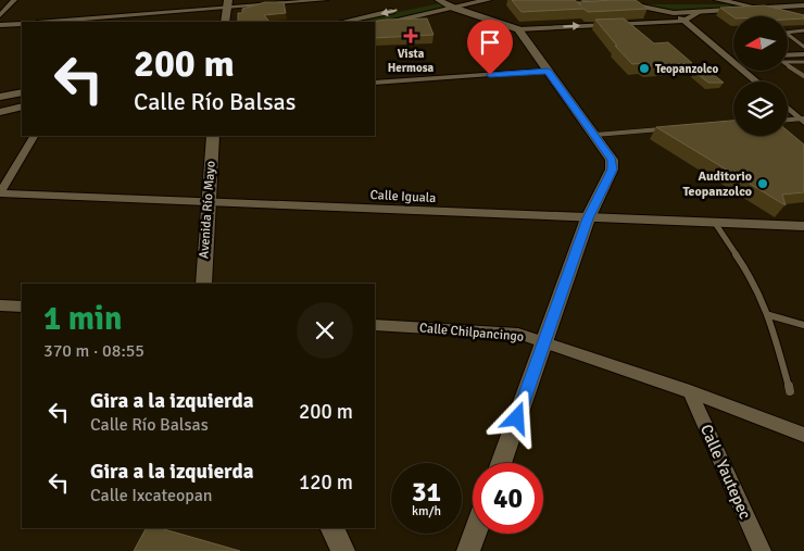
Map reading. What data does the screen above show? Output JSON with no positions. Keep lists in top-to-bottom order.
{
  "streets": {
    "street": [
      "Calle Iguala",
      "Avenida Río Mayo",
      "Calle Chilpancingo",
      "Calle Yautepec"
    ]
  },
  "crossings": [
    ["Calle Iguala", "Avenida Río Mayo"],
    ["Calle Chilpancingo", "Calle Yautepec"]
  ],
  "places": {
    "health": ["Vista Hermosa"],
    "other": ["Teopanzolco", "Auditorio Teopanzolco"]
  },
  "north": "left",
  "page": {
    "turn": ["200 m", "Calle Río Balsas"],
    "heading": ["1 min", "370 m · 08:55"],
    "list": [
      {
        "name": "Gira a la izquierda",
        "note": "Calle Río Balsas",
        "value": "200 m"
      },
      {
        "name": "Gira a la izquierda",
        "note": "Calle Ixcateopan",
        "value": "120 m"
      }
    ],
    "speed": "31 km/h",
    "limit": "40"
  }
}
